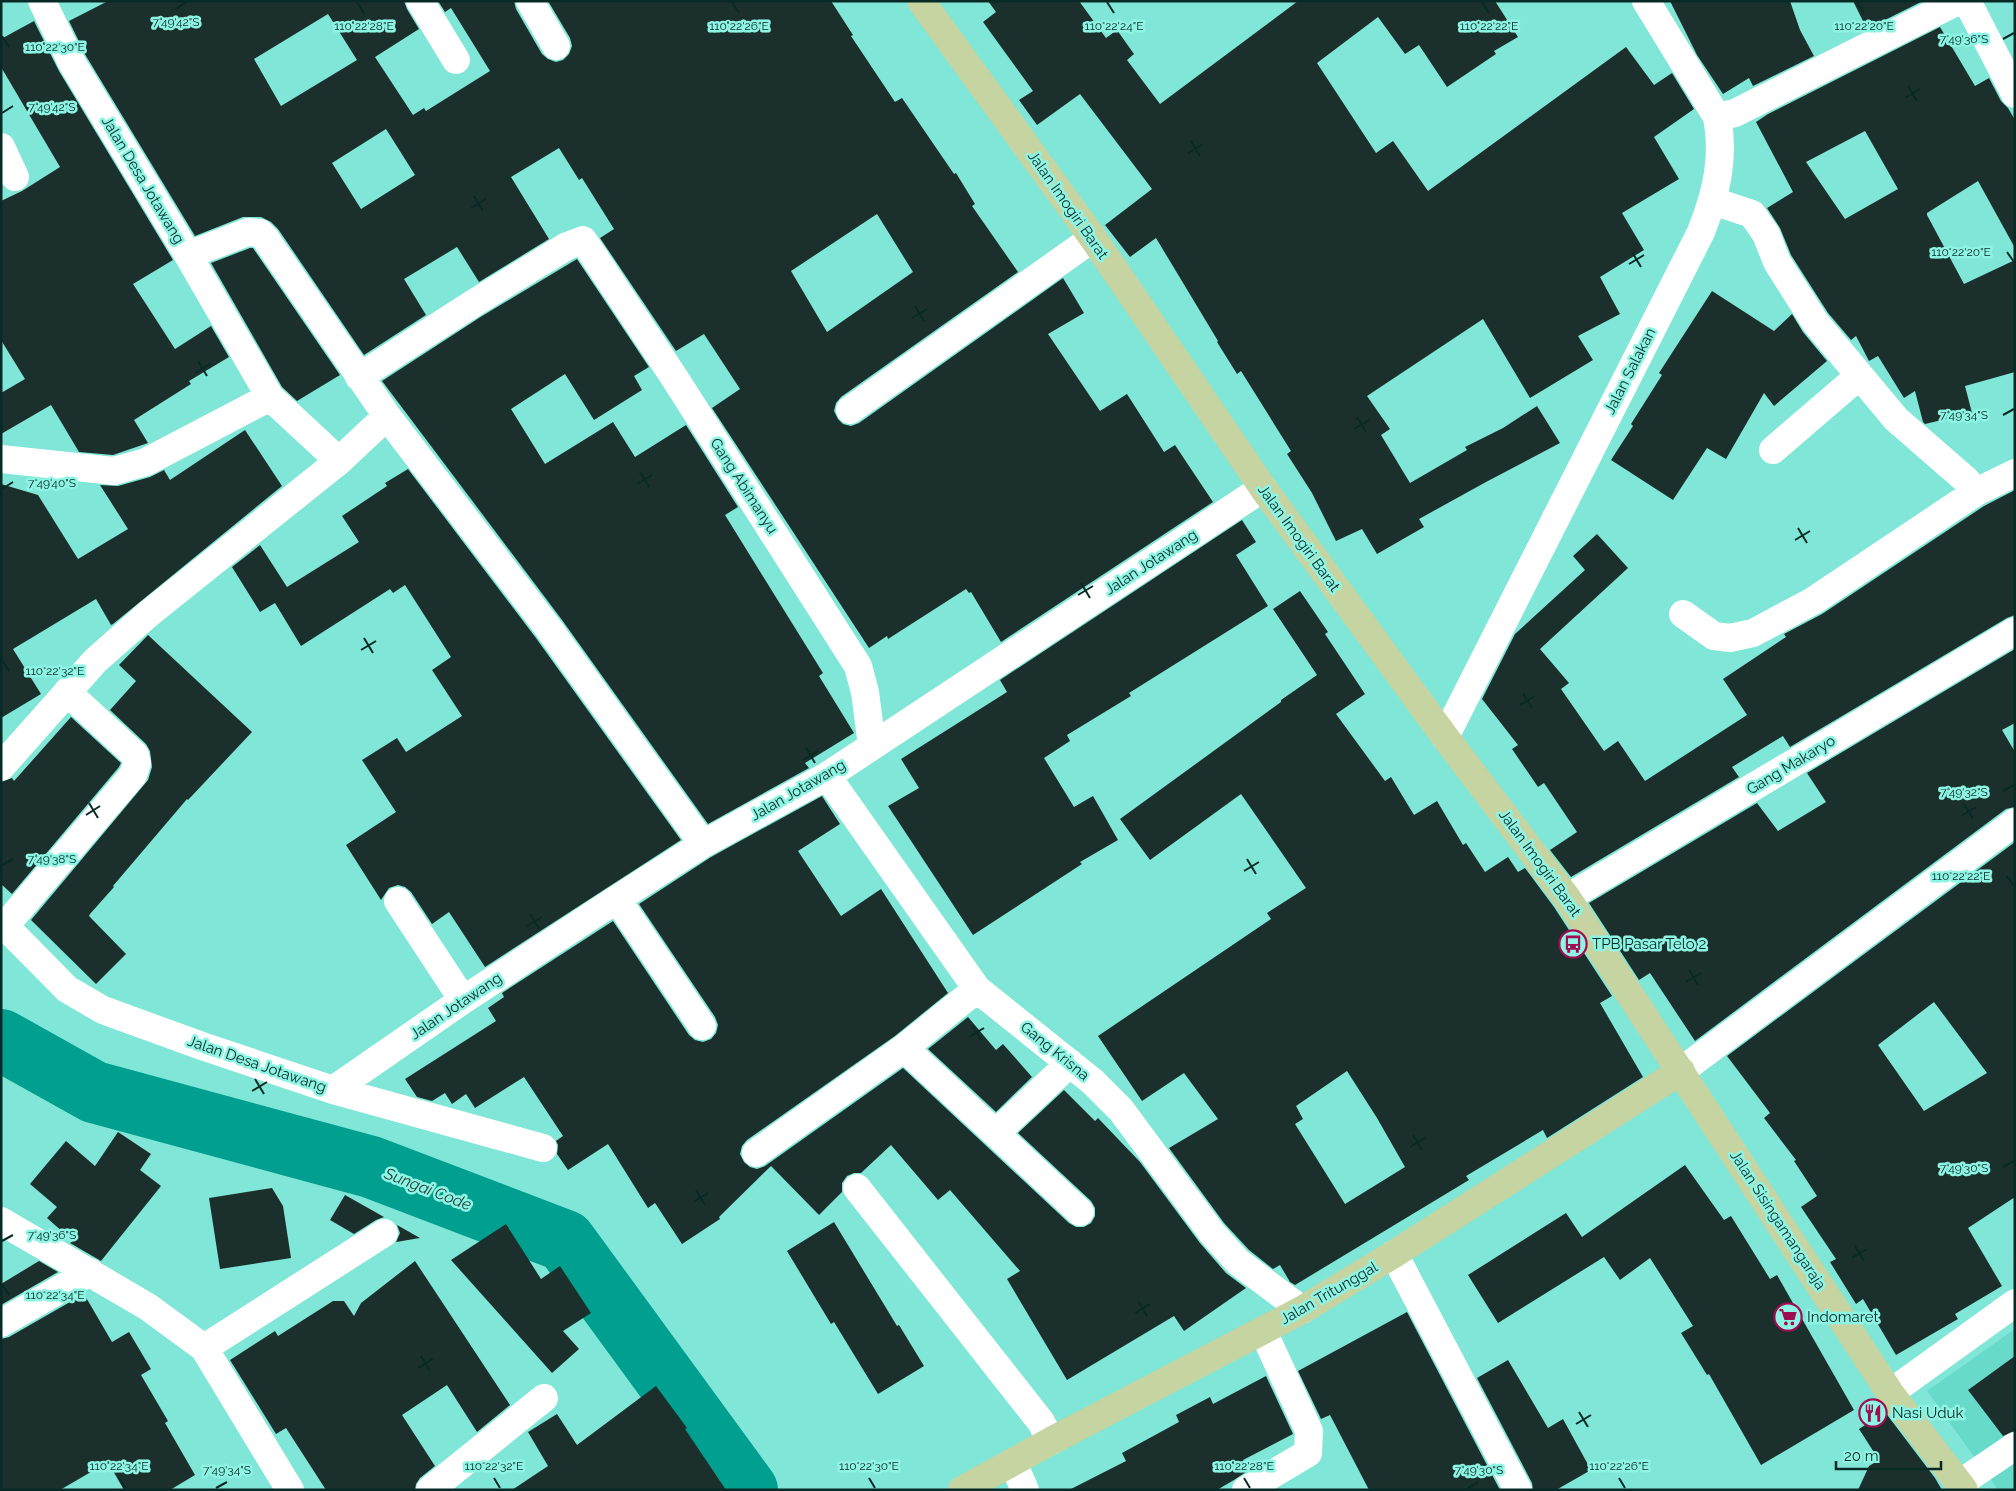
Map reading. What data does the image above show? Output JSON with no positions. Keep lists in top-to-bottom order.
{
  "streets": {
    "main road": ["Jalan Imogiri Barat", "Jalan Sisingamangaraja", "Jalan Tritunggal"],
    "street": [
      "Jalan Desa Jotawang",
      "Jalan Salakan",
      "Gang Abimanyu",
      "Jalan Jotawang",
      "Gang Makaryo",
      "Gang Krisna"
    ]
  },
  "crossings": [
    ["Jalan Desa Jotawang", "Gang Abimanyu"],
    ["Jalan Desa Jotawang", "Jalan Jotawang"],
    ["Jalan Imogiri Barat", "Jalan Salakan"],
    ["Jalan Imogiri Barat", "Jalan Jotawang"],
    ["Jalan Imogiri Barat", "Gang Makaryo"],
    ["Jalan Imogiri Barat", "Jalan Sisingamangaraja"],
    ["Jalan Imogiri Barat", "Jalan Tritunggal"],
    ["Gang Abimanyu", "Jalan Jotawang"],
    ["Jalan Jotawang", "Gang Krisna"],
    ["Gang Krisna", "Jalan Tritunggal"],
    ["Jalan Sisingamangaraja", "Jalan Tritunggal"]
  ],
  "water": ["Sungai Code"],
  "places": {
    "bus stop": ["TPB Pasar Telo 2"],
    "supermarket": ["Indomaret"],
    "restaurant": ["Nasi Uduk"]
  },
  "scale_bar": "20 m",
  "coordinates": [
    "7°49'42\"S",
    "110°22'28\"E",
    "110°22'26\"E",
    "110°22'24\"E",
    "110°22'22\"E",
    "110°22'20\"E",
    "7°49'36\"S",
    "110°22'30\"E",
    "7°49'34\"S",
    "7°49'40\"S",
    "110°22'32\"E",
    "7°49'32\"S",
    "7°49'38\"S",
    "7°49'30\"S",
    "110°22'34\"E"
  ]
}
